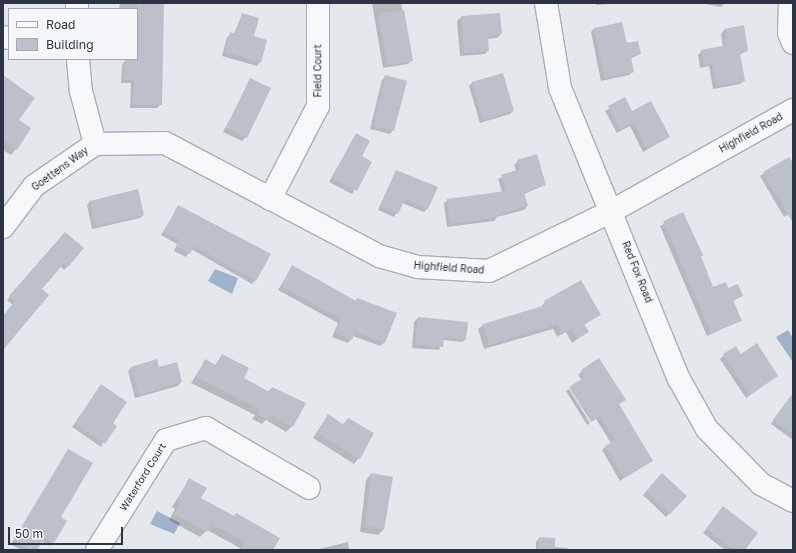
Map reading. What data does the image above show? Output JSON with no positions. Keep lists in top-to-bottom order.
{
  "streets": {
    "street": [
      "Field Court",
      "Highfield Road",
      "Goettens Way",
      "Red Fox Road",
      "Waterford Court"
    ]
  },
  "crossings": [
    ["Field Court", "Highfield Road"],
    ["Highfield Road", "Goettens Way"],
    ["Highfield Road", "Red Fox Road"]
  ],
  "legend": ["Road", "Building"],
  "scale_bar": "50 m"
}
